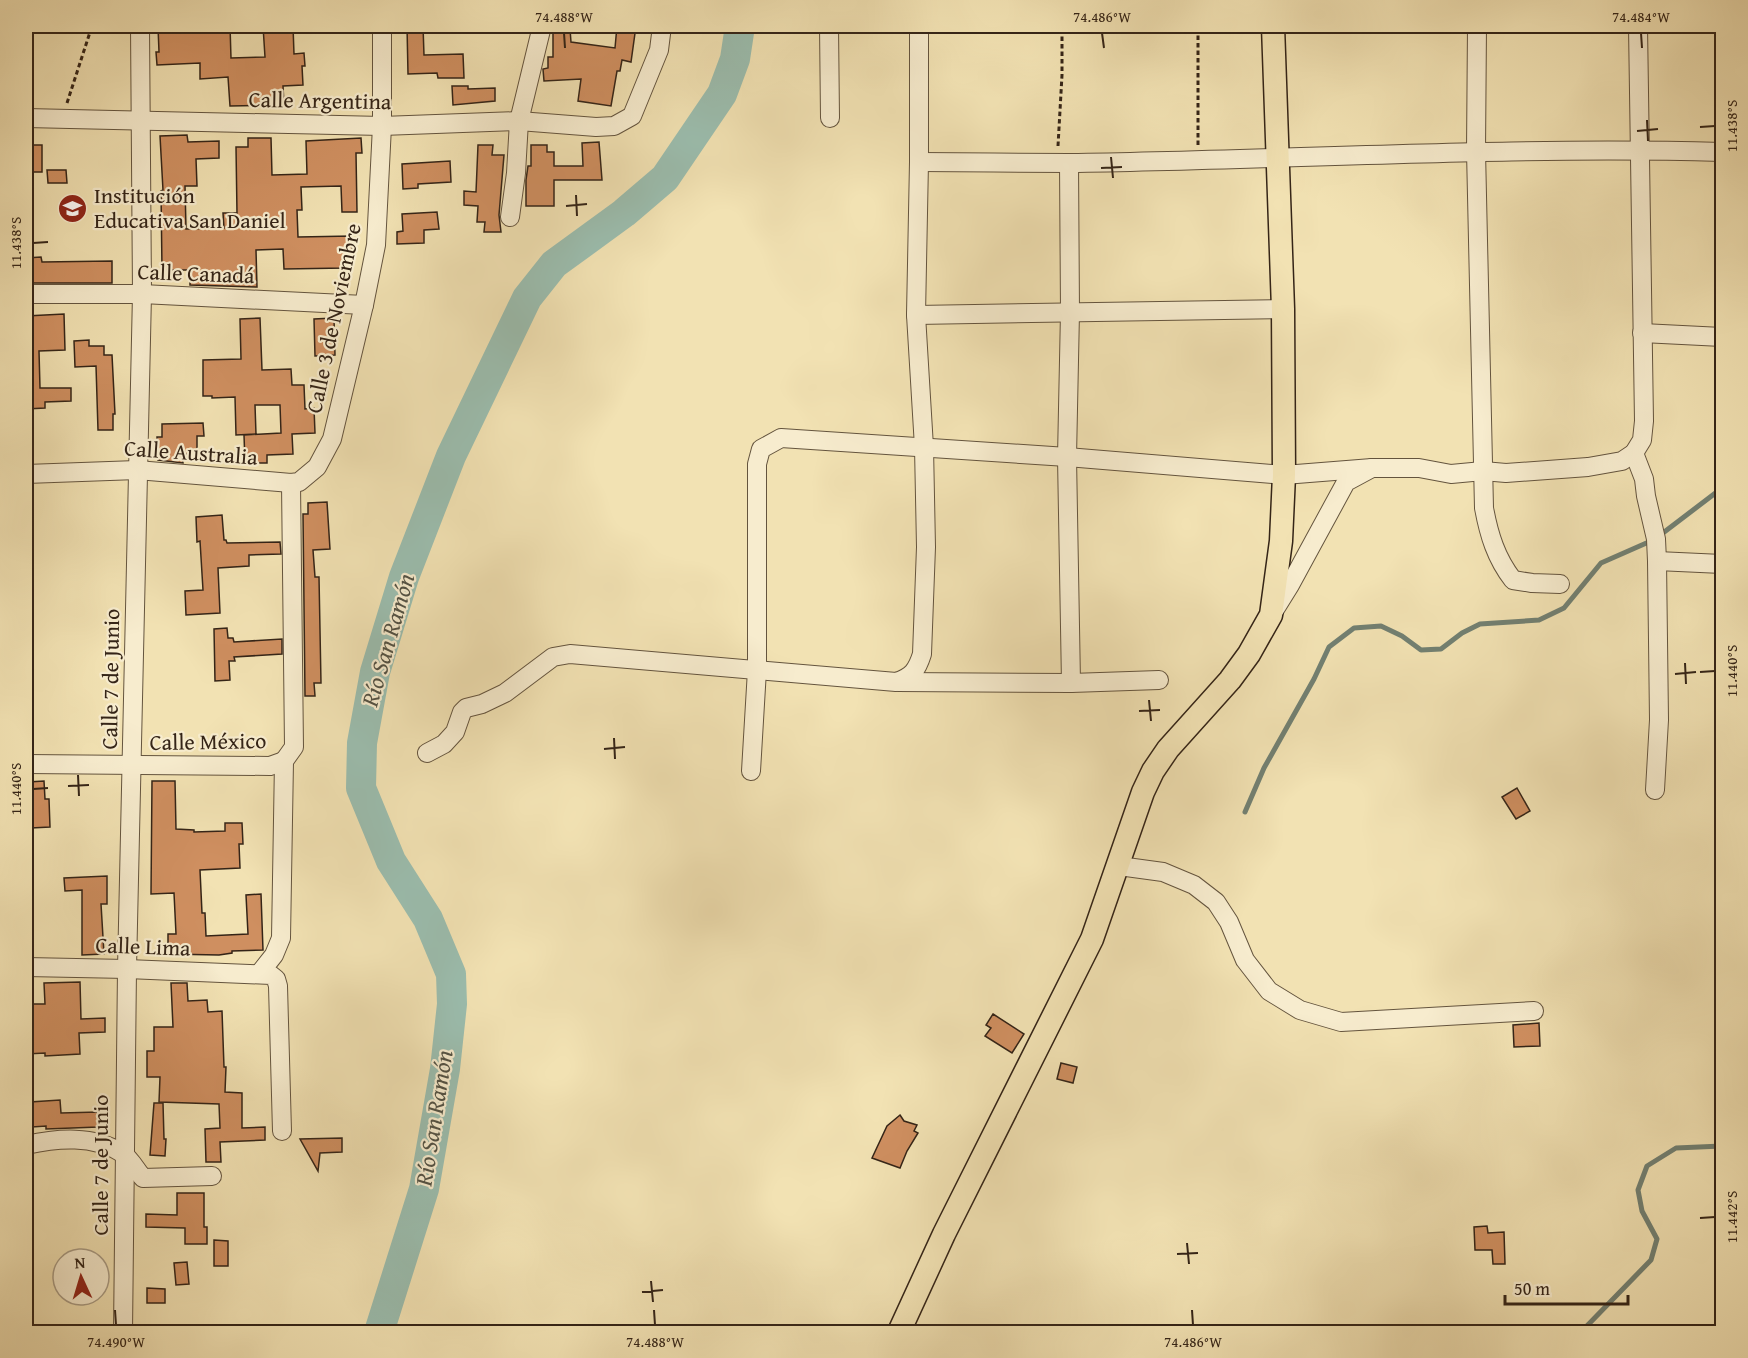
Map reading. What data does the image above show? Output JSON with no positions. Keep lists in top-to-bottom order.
{
  "streets": {
    "street": [
      "Calle Argentina",
      "Calle Canadá",
      "Calle 3 de Noviembre",
      "Calle Australia",
      "Calle 7 de Junio",
      "Calle México",
      "Calle Lima"
    ]
  },
  "crossings": [
    ["Calle Argentina", "Calle 3 de Noviembre"],
    ["Calle Argentina", "Calle 7 de Junio"],
    ["Calle Canadá", "Calle 3 de Noviembre"],
    ["Calle Canadá", "Calle 7 de Junio"],
    ["Calle 3 de Noviembre", "Calle Australia"],
    ["Calle Australia", "Calle 7 de Junio"],
    ["Calle 7 de Junio", "Calle México"],
    ["Calle 7 de Junio", "Calle Lima"]
  ],
  "water": ["Río San Ramón"],
  "places": {
    "school or university": ["Institución Educativa San Daniel"]
  },
  "scale_bar": "50 m",
  "north": "top",
  "coordinates": [
    "74.488°W",
    "74.486°W",
    "74.484°W",
    "11.438°S",
    "11.440°S",
    "11.442°S",
    "74.490°W"
  ]
}
